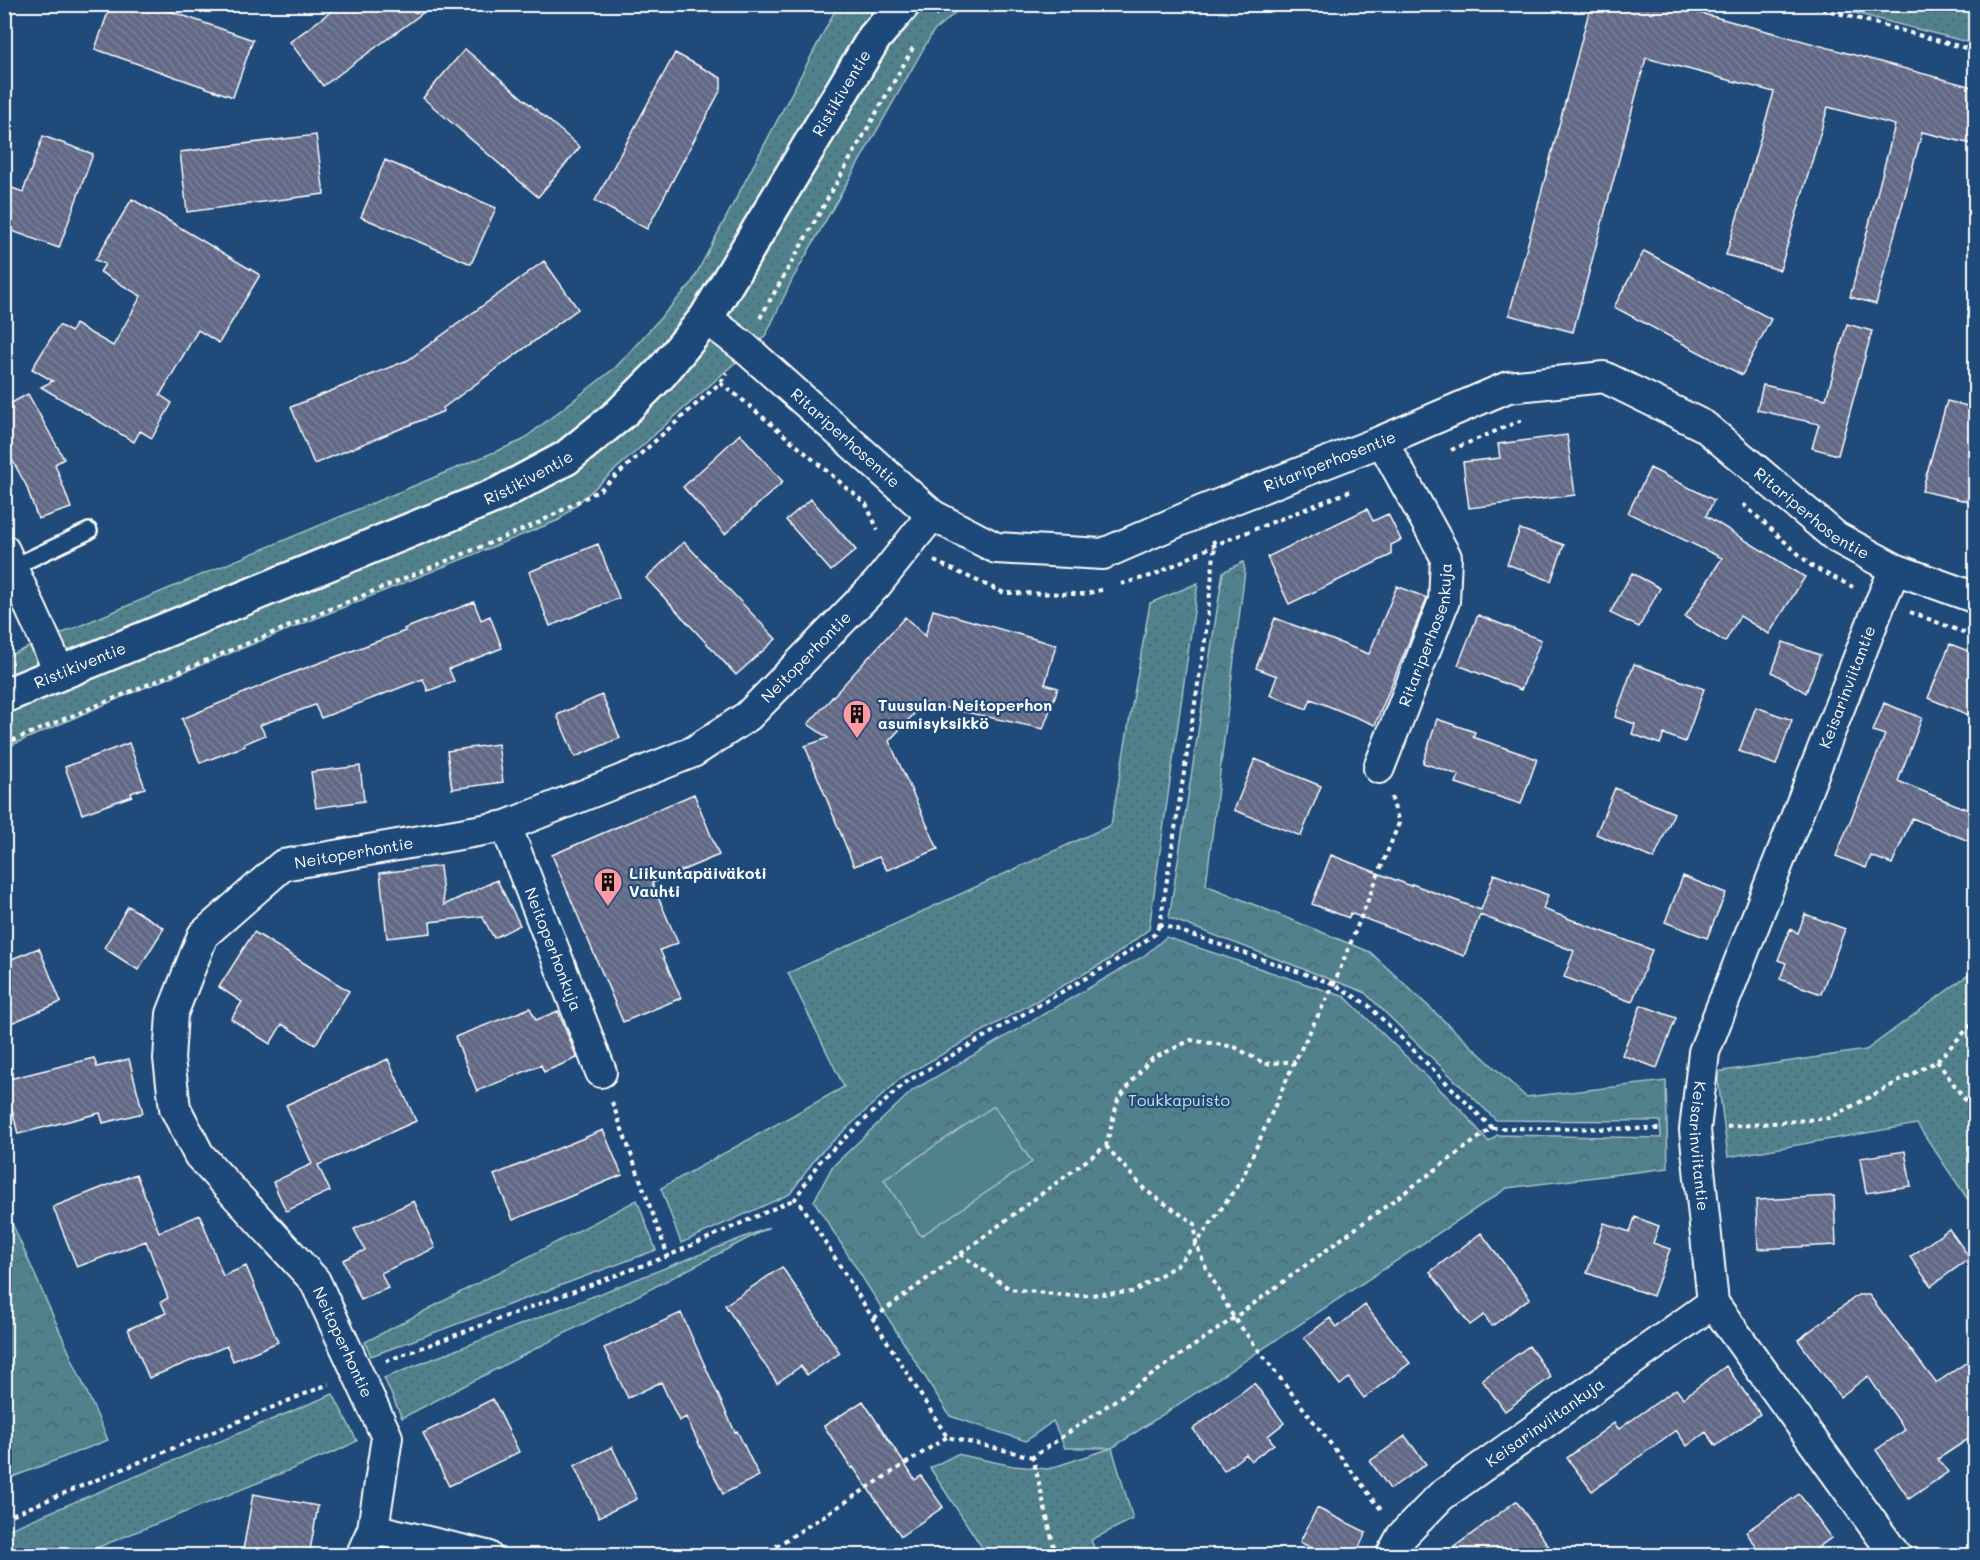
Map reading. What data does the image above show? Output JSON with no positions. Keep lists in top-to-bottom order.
{
  "streets": {
    "street": [
      "Ristikiventie",
      "Ritariperhosentie",
      "Ritariperhosenkuja",
      "Neitoperhontie",
      "Keisarinviitantie",
      "Neitoperhonkuja",
      "Keisarinviitankuja"
    ]
  },
  "crossings": [
    ["Ristikiventie", "Ritariperhosentie"],
    ["Ritariperhosentie", "Ritariperhosenkuja"],
    ["Ritariperhosentie", "Neitoperhontie"],
    ["Ritariperhosentie", "Keisarinviitantie"],
    ["Neitoperhontie", "Neitoperhonkuja"],
    ["Keisarinviitantie", "Keisarinviitankuja"]
  ],
  "parks": ["Toukkapuisto"],
  "places": {
    "building": ["Tuusulan Neitoperhon asumisyksikkö", "Liikuntapäiväkoti Vauhti"]
  }
}
